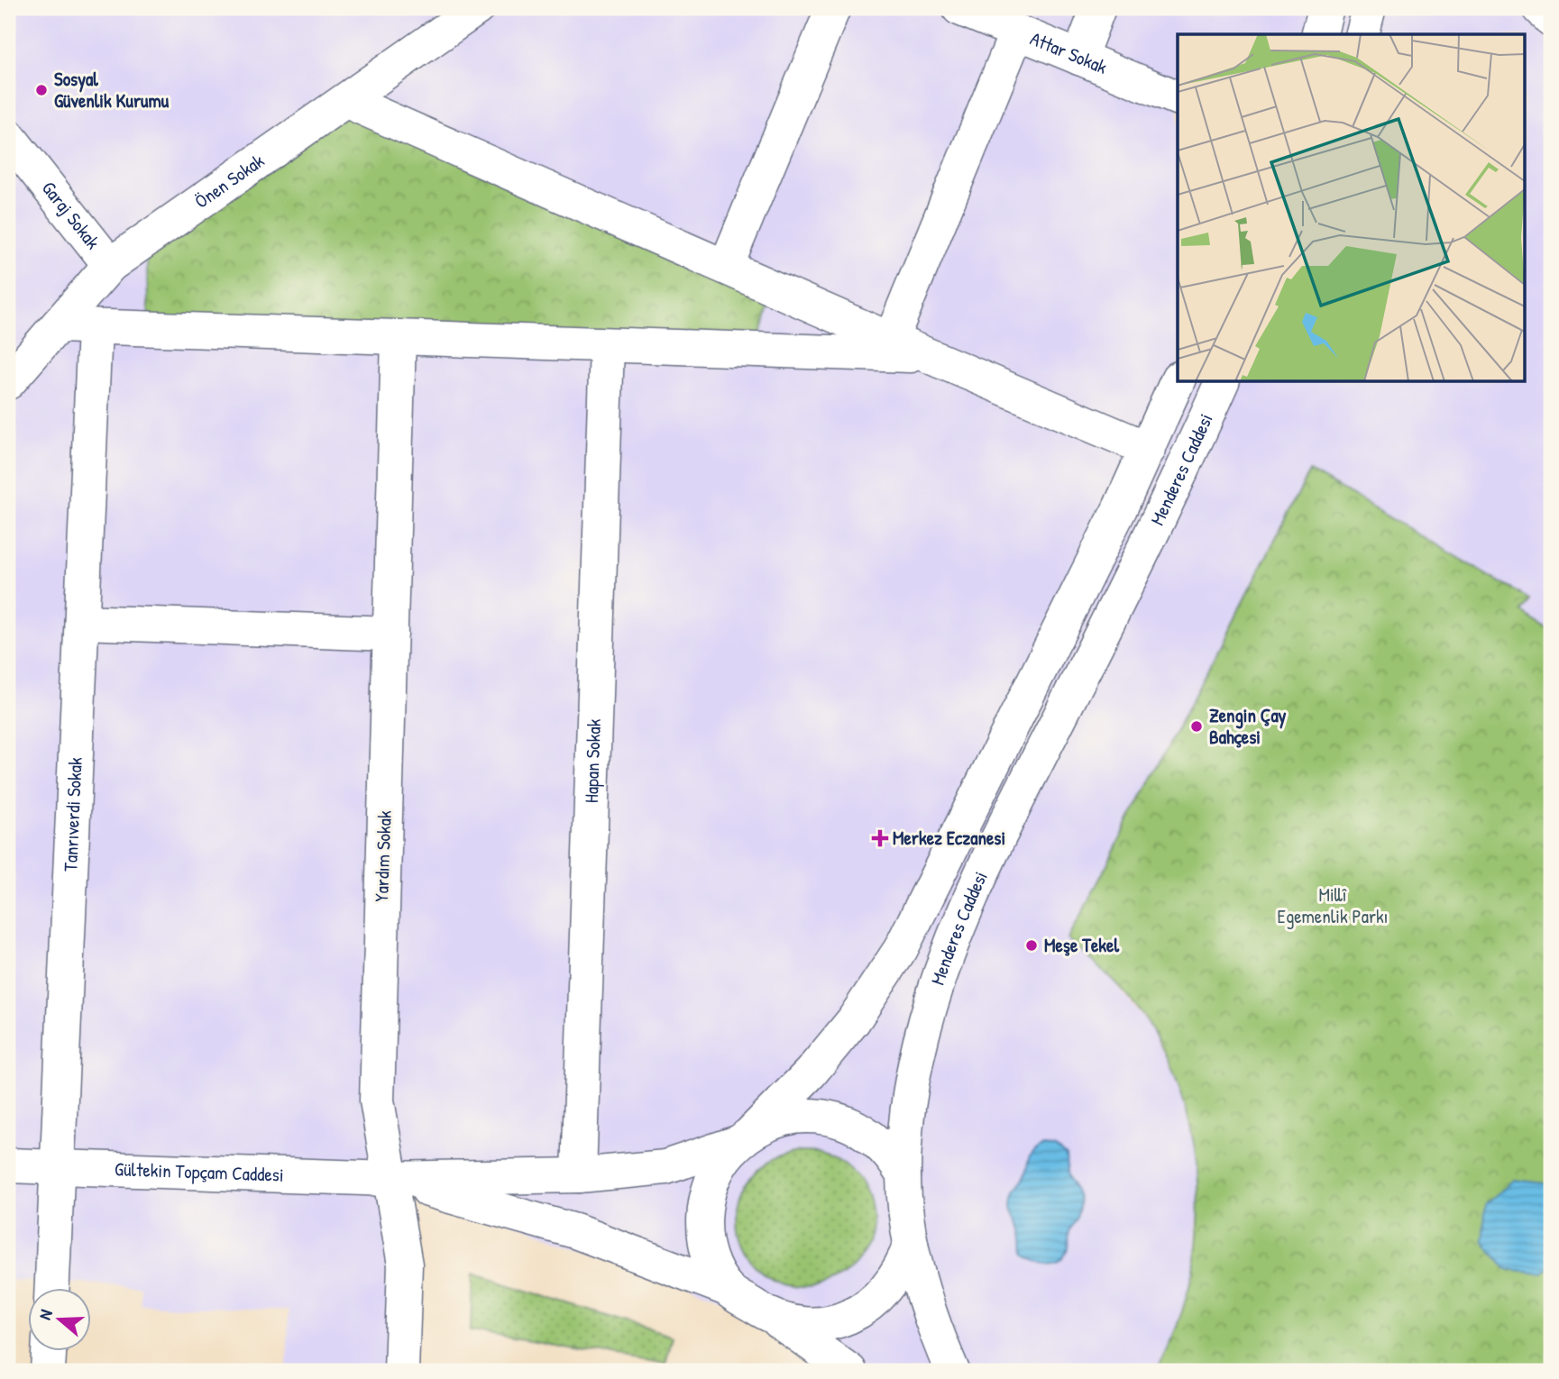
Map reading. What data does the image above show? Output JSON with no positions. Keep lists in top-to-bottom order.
{
  "streets": {
    "street": [
      "Attar Sokak",
      "Önen Sokak",
      "Garaj Sokak",
      "Menderes Caddesi",
      "Hapan Sokak",
      "Tanrıverdi Sokak",
      "Yardım Sokak",
      "Gültekin Topçam Caddesi"
    ]
  },
  "crossings": [
    ["Önen Sokak", "Garaj Sokak"],
    ["Tanrıverdi Sokak", "Gültekin Topçam Caddesi"],
    ["Yardım Sokak", "Gültekin Topçam Caddesi"]
  ],
  "parks": ["Millî Egemenlik Parkı"],
  "places": {
    "other": ["Sosyal Güvenlik Kurumu", "Zengin Çay Bahçesi", "Meşe Tekel"],
    "health": ["Merkez Eczanesi"]
  },
  "north": "left"
}
